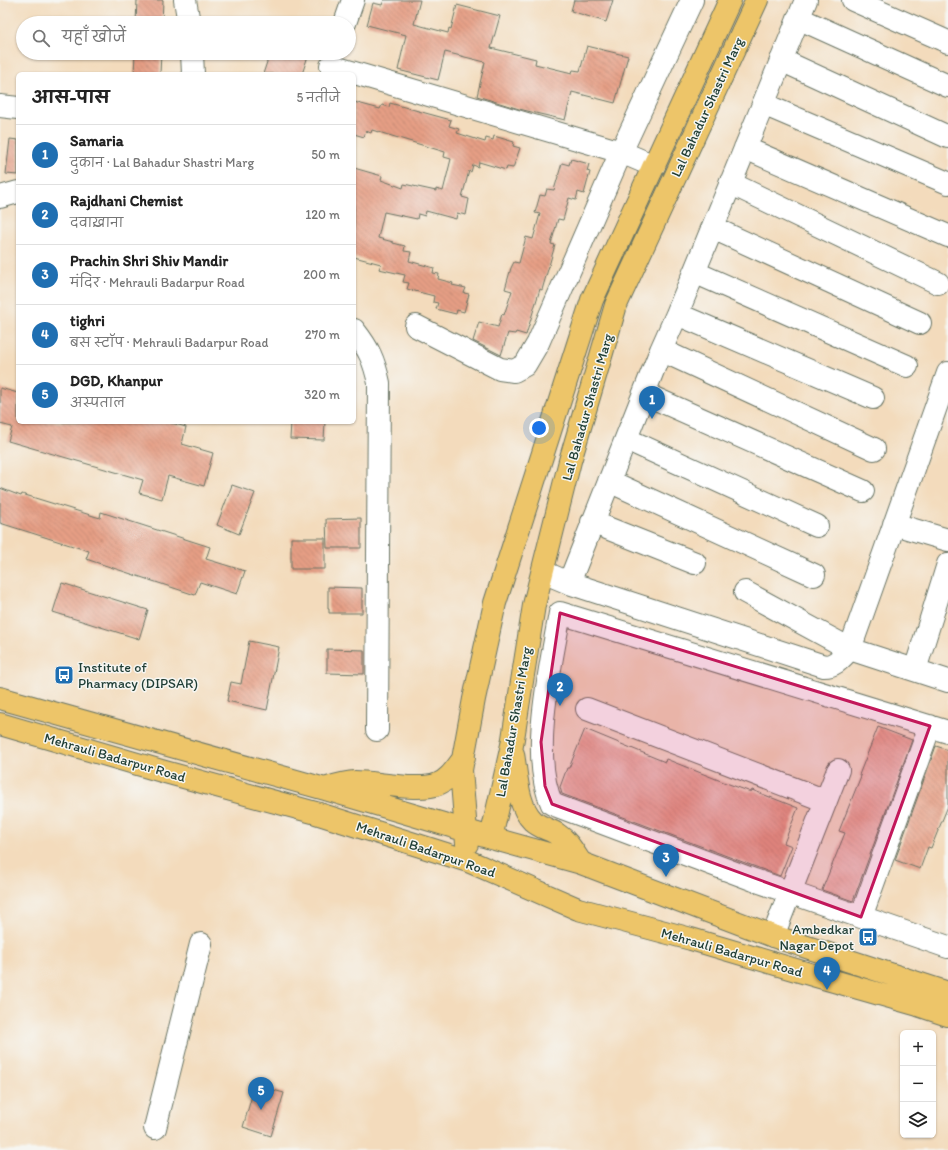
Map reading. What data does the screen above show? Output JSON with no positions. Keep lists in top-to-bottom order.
{
  "streets": {
    "main road": ["Lal Bahadur Shastri Marg", "Mehrauli Badarpur Road"]
  },
  "crossings": [
    ["Lal Bahadur Shastri Marg", "Mehrauli Badarpur Road"]
  ],
  "places": {
    "bus stop": ["Institute of Pharmacy (DIPSAR)", "Ambedkar Nagar Depot"]
  },
  "page": {
    "search": "यहाँ खोजें",
    "heading": ["आस-पास", "5 नतीजे"],
    "list": [
      {
        "mark": "1",
        "name": "Samaria",
        "note": "दुकान · Lal Bahadur Shastri Marg",
        "value": "50 m"
      },
      {
        "mark": "2",
        "name": "Rajdhani Chemist",
        "note": "दवाख़ाना",
        "value": "120 m"
      },
      {
        "mark": "3",
        "name": "Prachin Shri Shiv Mandir",
        "note": "मंदिर · Mehrauli Badarpur Road",
        "value": "200 m"
      },
      {
        "mark": "4",
        "name": "tighri",
        "note": "बस स्टॉप · Mehrauli Badarpur Road",
        "value": "270 m"
      },
      {
        "mark": "5",
        "name": "DGD, Khanpur",
        "note": "अस्पताल",
        "value": "320 m"
      }
    ],
    "pins": [
      "1",
      "2",
      "3",
      "4",
      "5"
    ],
    "map_buttons": ["+", "−"]
  }
}
